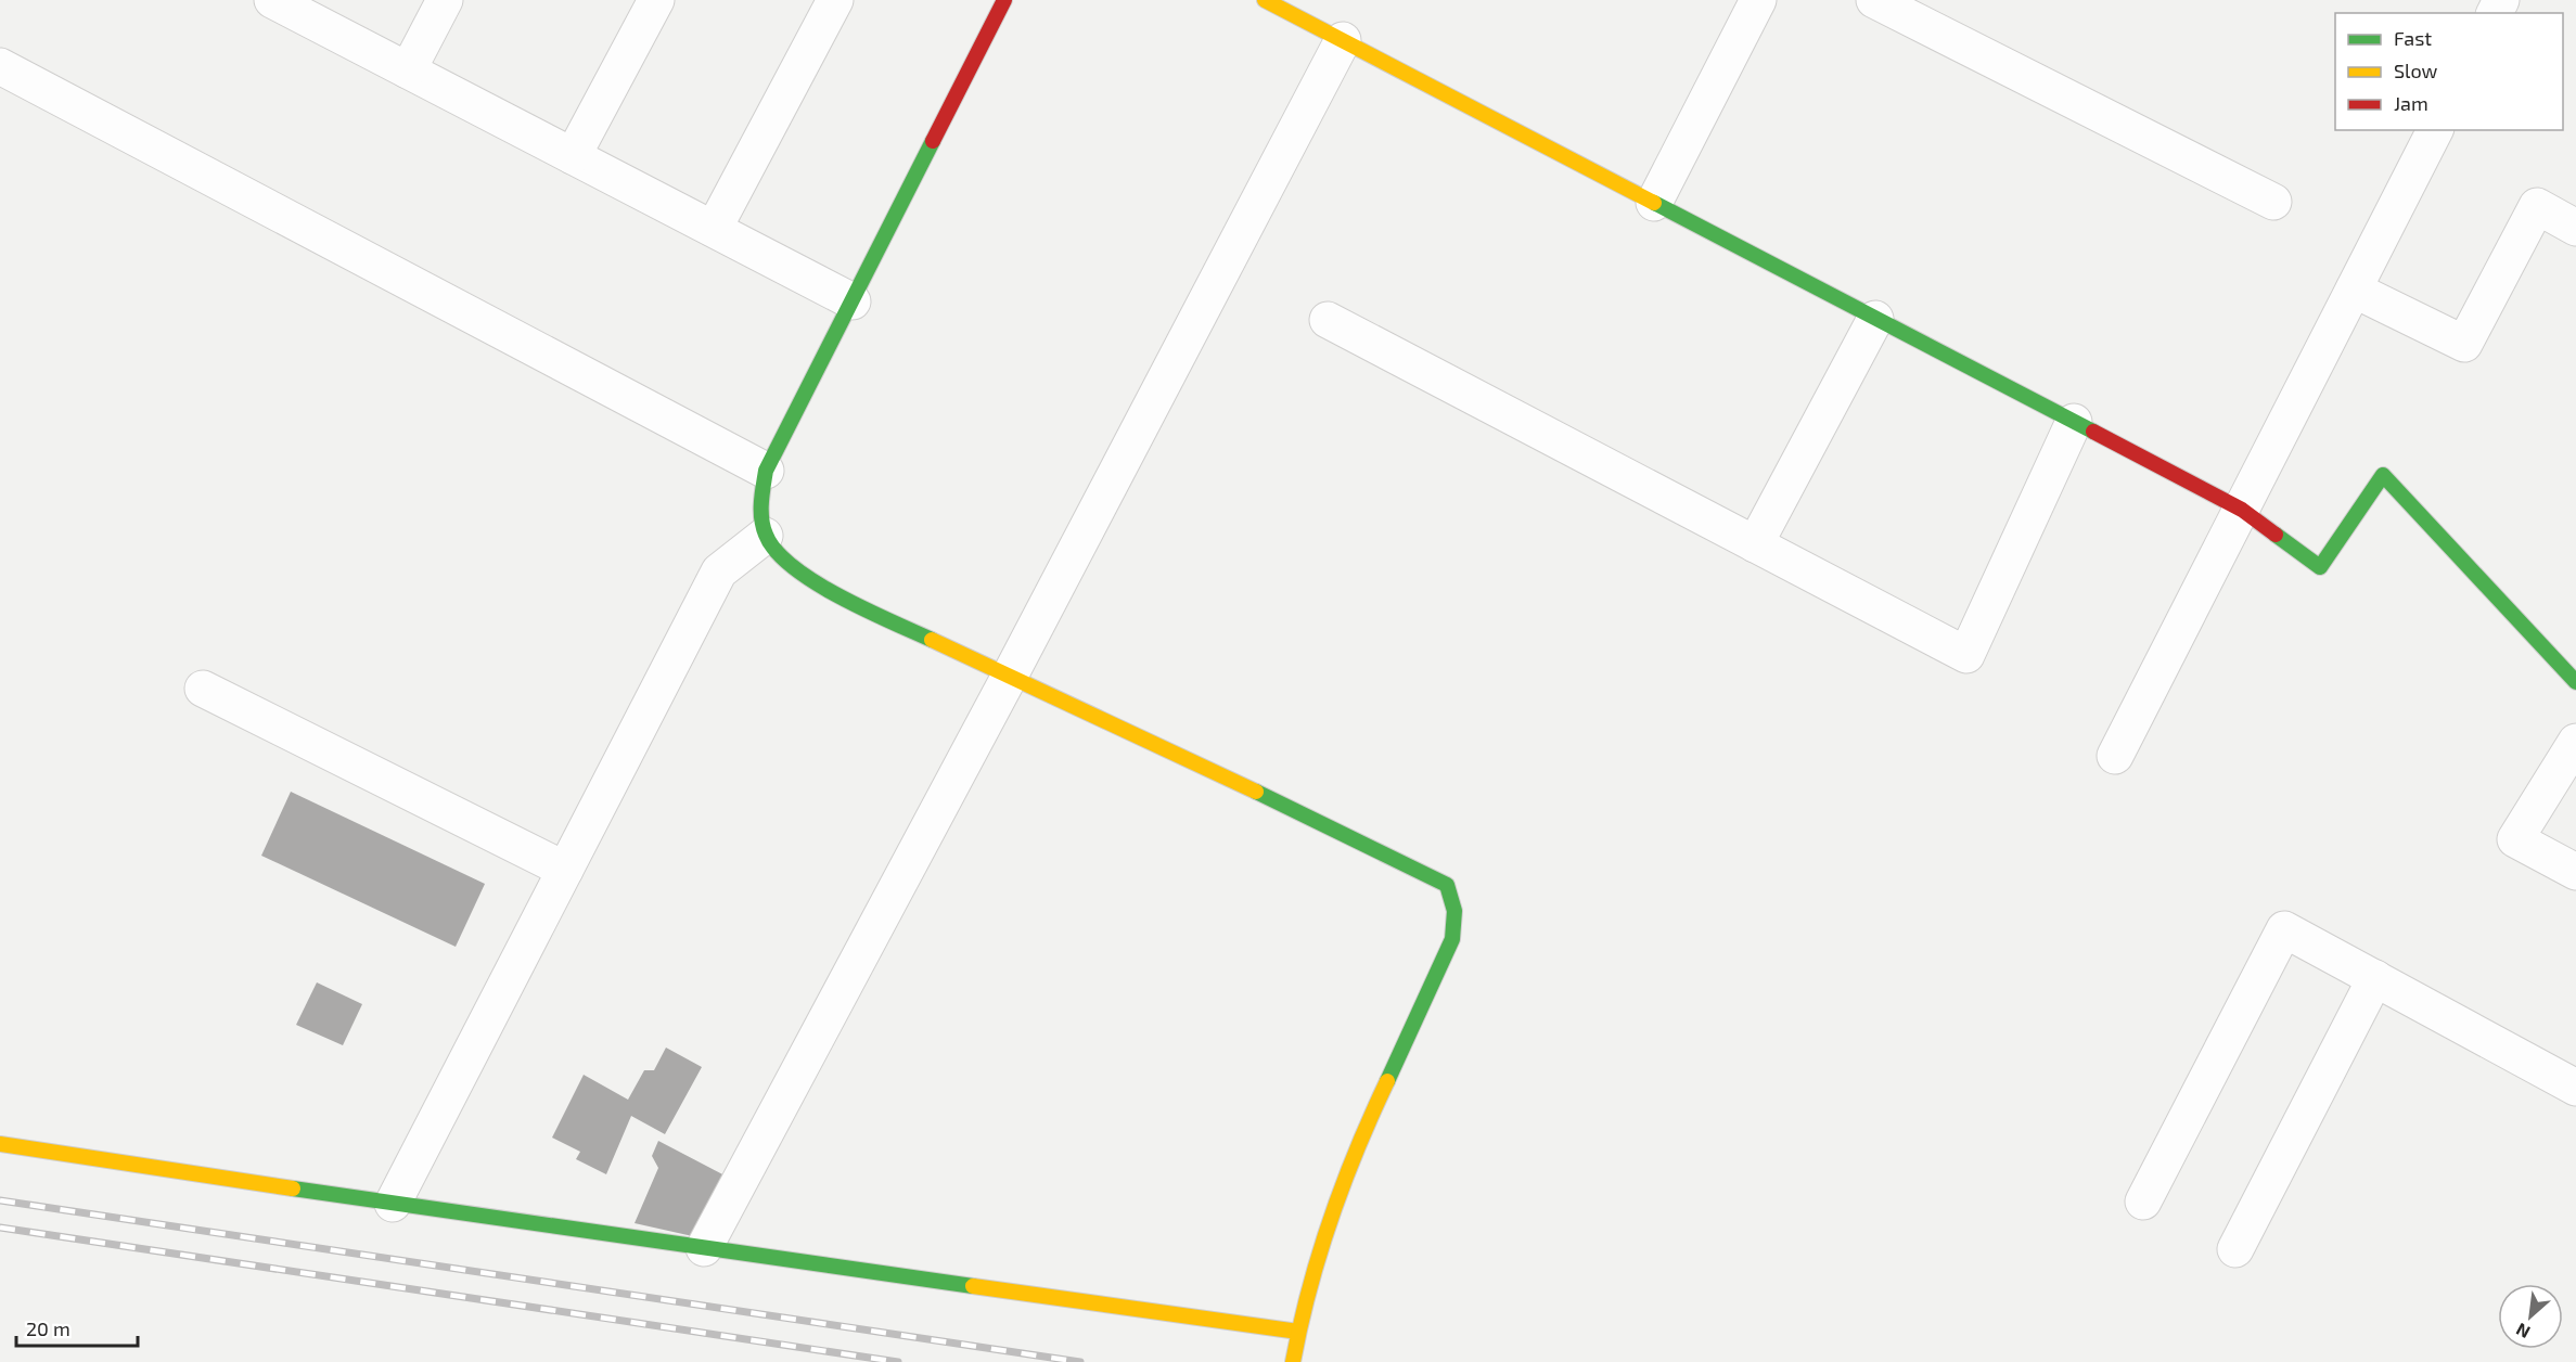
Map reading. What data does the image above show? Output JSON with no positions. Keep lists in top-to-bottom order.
{
  "legend": ["Fast", "Slow", "Jam"],
  "scale_bar": "20 m",
  "north": "bottom left"
}
